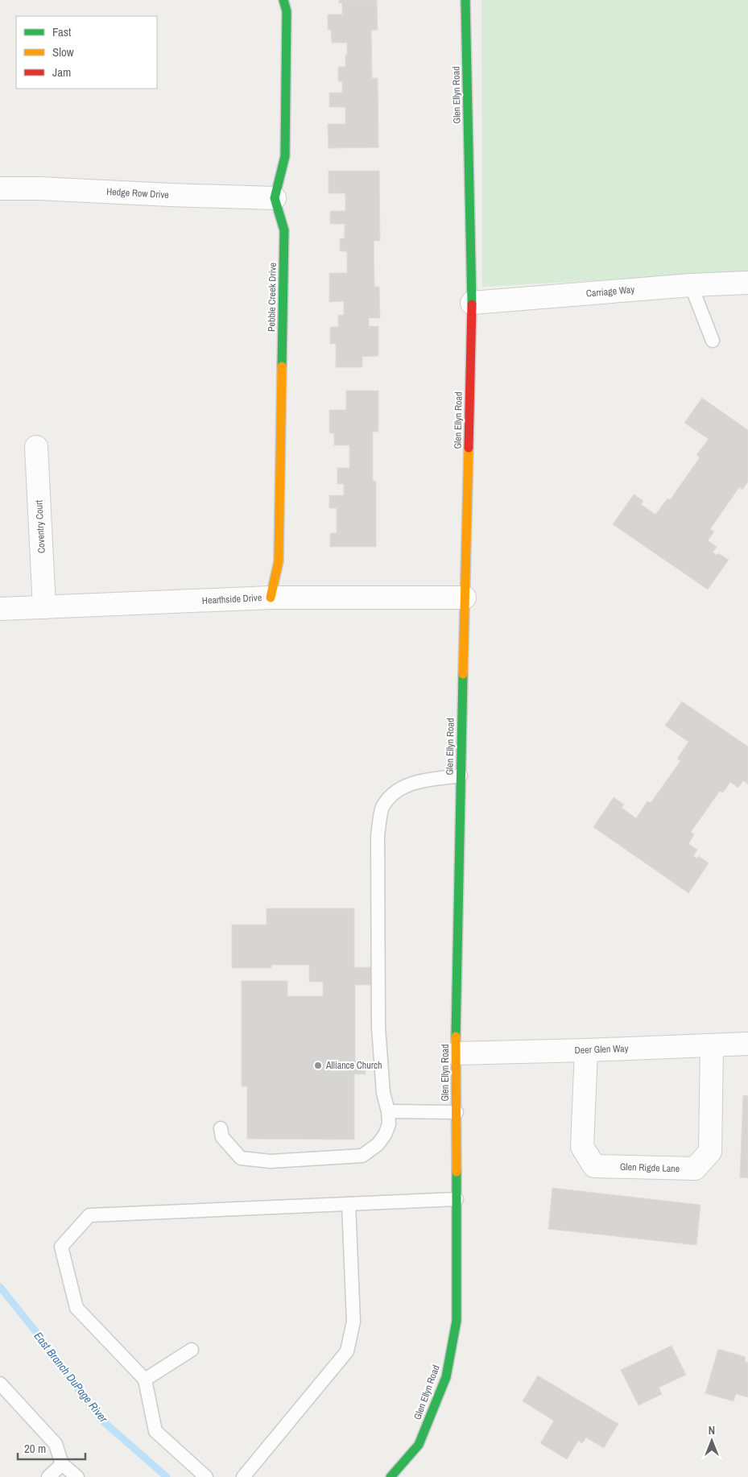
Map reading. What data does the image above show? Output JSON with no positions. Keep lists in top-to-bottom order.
{
  "streets": {
    "street": [
      "Glen Ellyn Road",
      "Hedge Row Drive",
      "Carriage Way",
      "Pebble Creek Drive",
      "Coventry Court",
      "Hearthside Drive",
      "Deer Glen Way",
      "Glen Rigde Lane"
    ]
  },
  "crossings": [
    ["Glen Ellyn Road", "Carriage Way"],
    ["Glen Ellyn Road", "Hearthside Drive"],
    ["Glen Ellyn Road", "Deer Glen Way"],
    ["Hedge Row Drive", "Pebble Creek Drive"],
    ["Pebble Creek Drive", "Hearthside Drive"],
    ["Coventry Court", "Hearthside Drive"],
    ["Deer Glen Way", "Glen Rigde Lane"]
  ],
  "water": ["East Branch DuPage River"],
  "places": ["Alliance Church"],
  "legend": ["Fast", "Slow", "Jam"],
  "scale_bar": "20 m",
  "north": "top"
}
